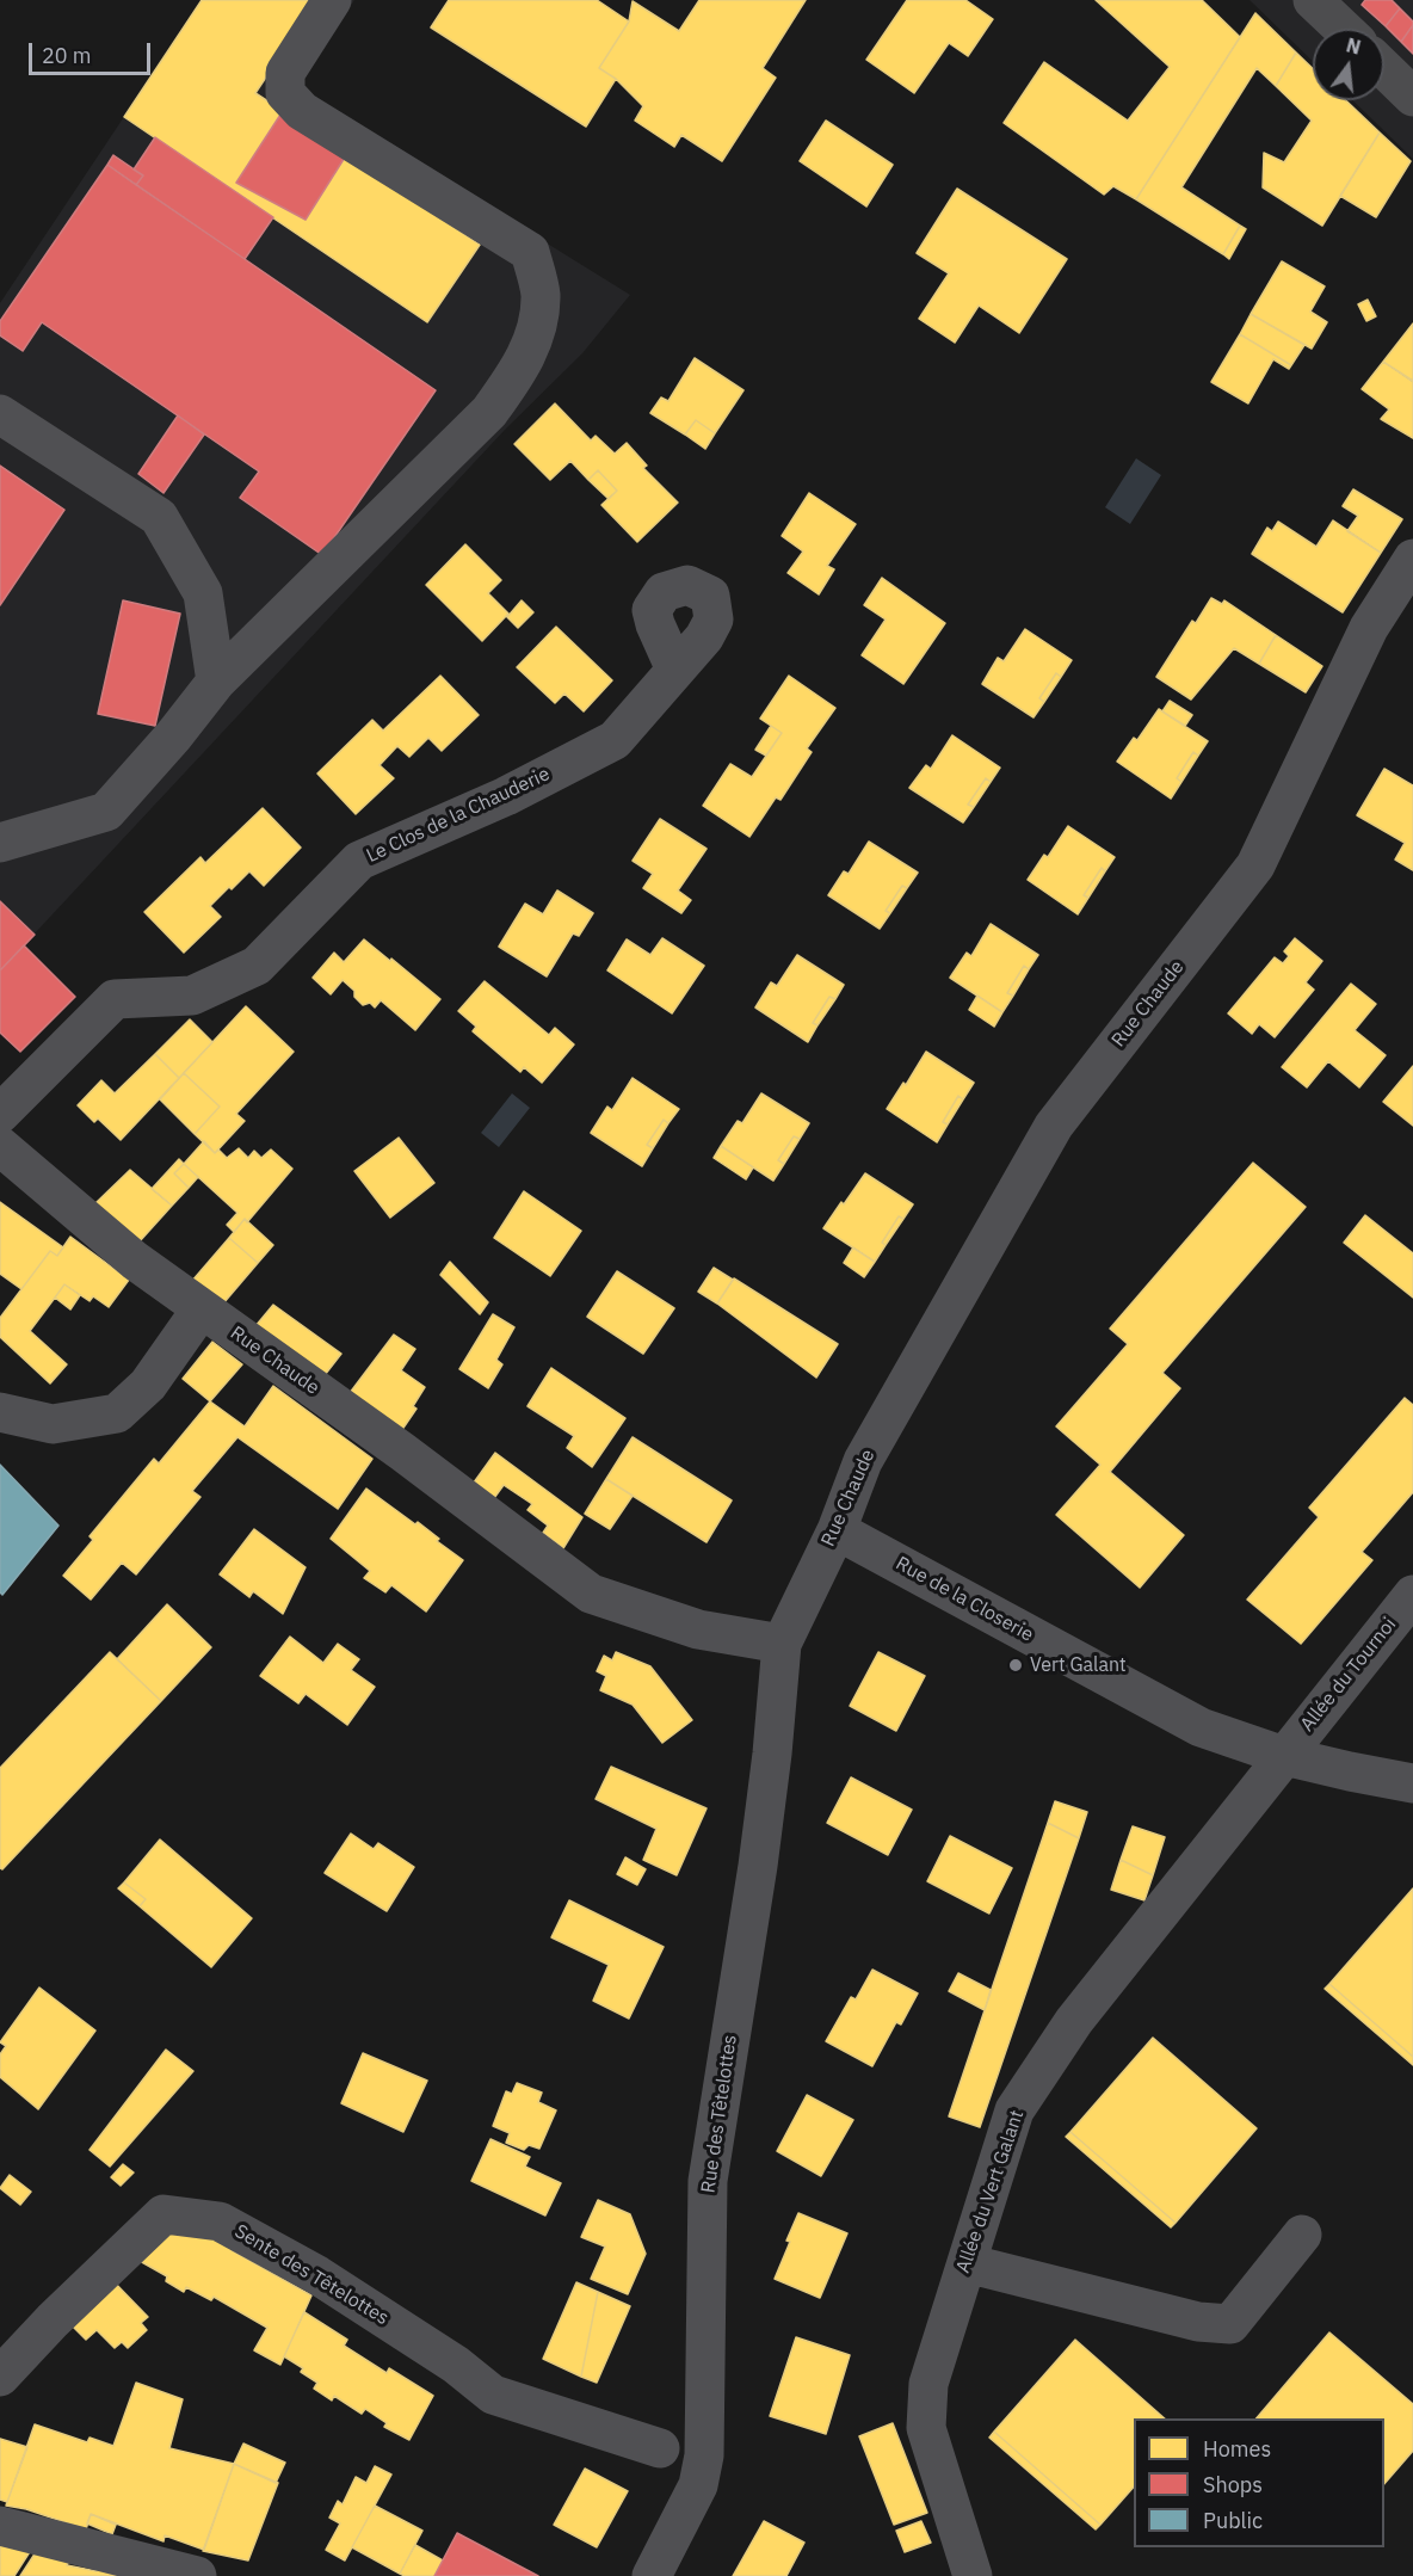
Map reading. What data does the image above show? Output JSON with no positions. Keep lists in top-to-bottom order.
{
  "streets": {
    "street": [
      "Le Clos de la Chauderie",
      "Rue Chaude",
      "Rue de la Closerie",
      "Allée du Tournoi",
      "Rue des Têtelottes",
      "Allée du Vert Galant",
      "Sente des Têtelottes"
    ]
  },
  "crossings": [
    ["Rue Chaude", "Rue de la Closerie"],
    ["Rue Chaude", "Rue des Têtelottes"],
    ["Rue de la Closerie", "Allée du Tournoi"],
    ["Rue de la Closerie", "Allée du Vert Galant"],
    ["Allée du Tournoi", "Allée du Vert Galant"]
  ],
  "places": ["Vert Galant"],
  "legend": ["Homes", "Shops", "Public"],
  "scale_bar": "20 m",
  "north": "top"
}
